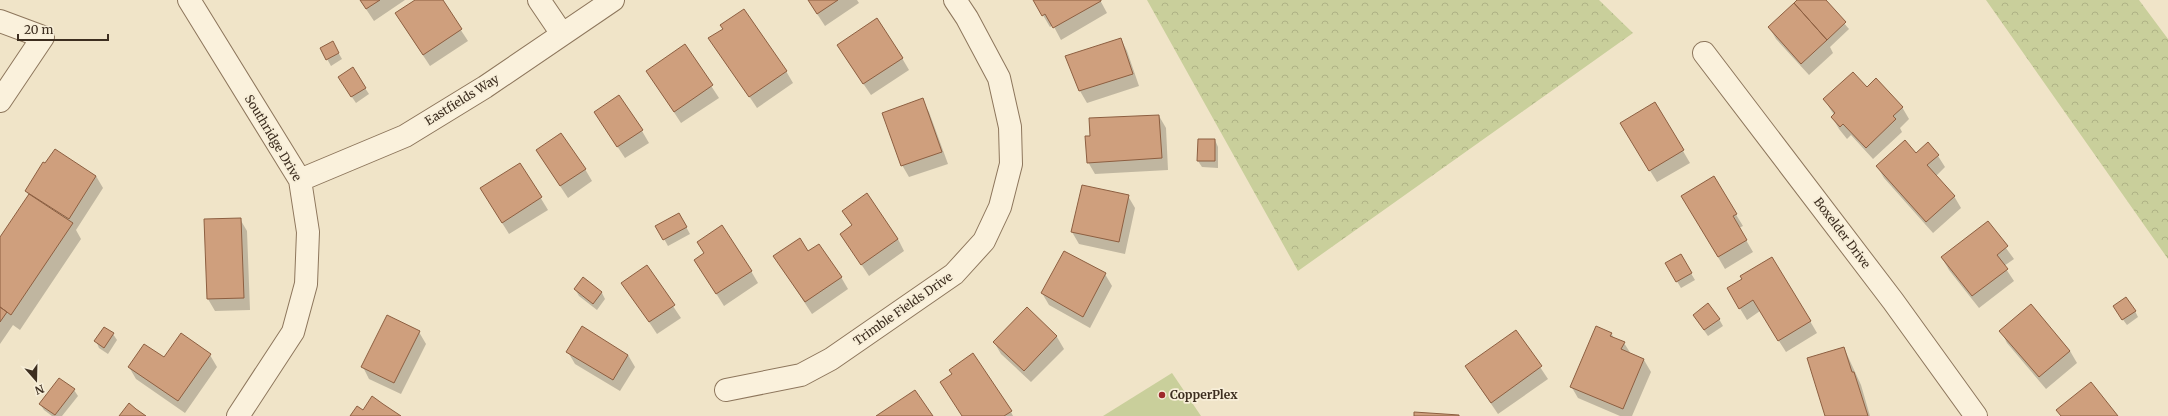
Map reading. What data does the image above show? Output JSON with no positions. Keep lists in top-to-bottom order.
{
  "streets": {
    "street": [
      "Eastfields Way",
      "Southridge Drive",
      "Boxelder Drive",
      "Trimble Fields Drive"
    ]
  },
  "crossings": [
    ["Eastfields Way", "Southridge Drive"]
  ],
  "places": ["CopperPlex"],
  "scale_bar": "20 m",
  "north": "bottom"
}
